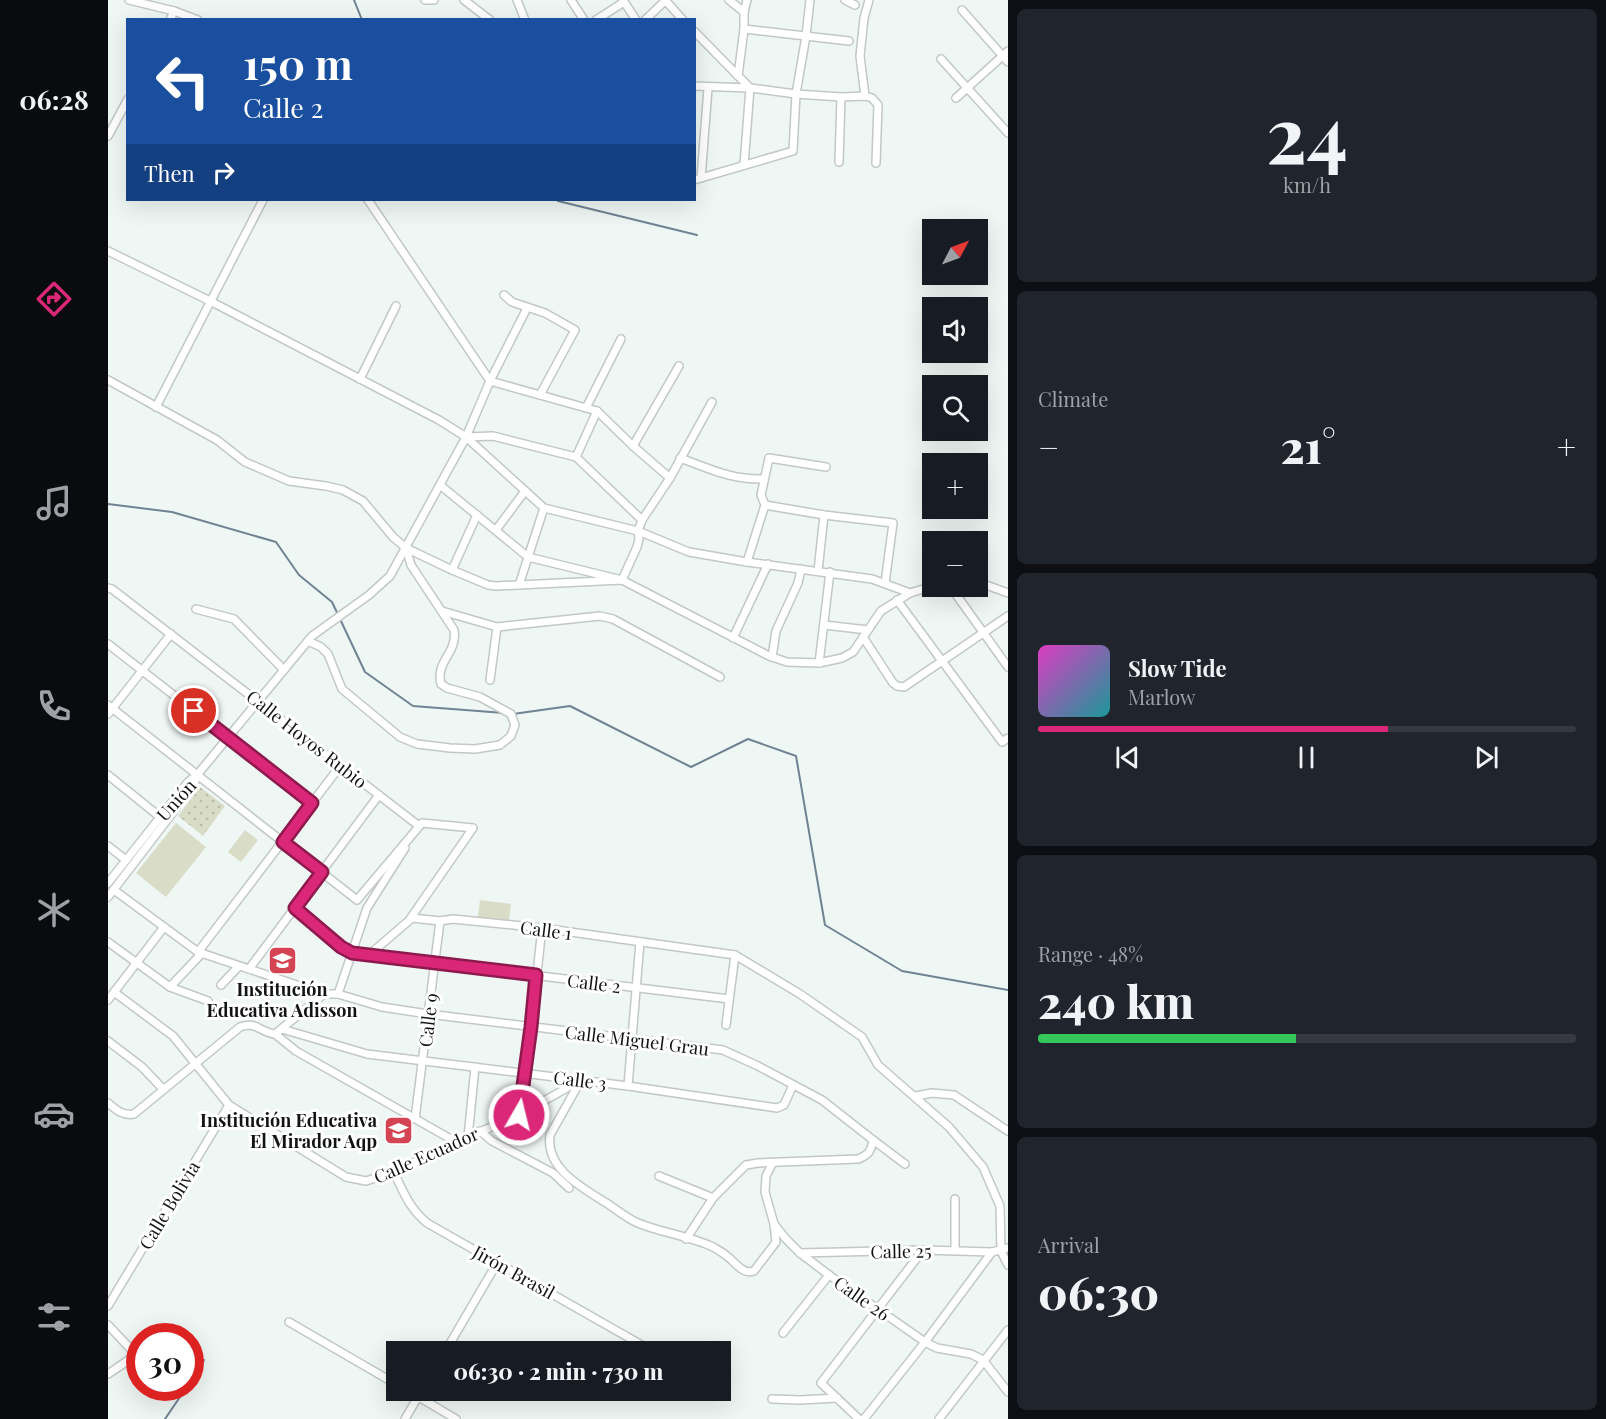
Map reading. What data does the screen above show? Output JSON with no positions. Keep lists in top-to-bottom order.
{
  "streets": {
    "street": [
      "Calle Hoyos Rubio",
      "Unión",
      "Calle 1",
      "Calle 2",
      "Calle 9",
      "Calle Miguel Grau",
      "Calle 3",
      "Calle Ecuador",
      "Calle Bolivia",
      "Calle 25",
      "Jirón Brasil",
      "Calle 26"
    ]
  },
  "crossings": [
    ["Unión", "Calle Miguel Grau"],
    ["Calle 1", "Calle 9"],
    ["Calle 2", "Calle 9"],
    ["Calle 9", "Calle Miguel Grau"],
    ["Calle 9", "Calle 3"],
    ["Calle Miguel Grau", "Calle 3"],
    ["Calle 3", "Calle Ecuador"],
    ["Calle Ecuador", "Calle Bolivia"],
    ["Calle Ecuador", "Jirón Brasil"],
    ["Calle 25", "Calle 26"]
  ],
  "places": {
    "school or university": ["Institución Educativa Adisson", "Institución Educativa El Mirador Aqp"]
  },
  "north": "top right",
  "page": {
    "tabs": "06:28",
    "tile": [
      ["24", "km/h"],
      "Climate",
      ["Range · 48%", "240 km"],
      ["Arrival", "06:30"]
    ],
    "turn": ["150 m", "Calle 2"],
    "then": "Then",
    "map_buttons": ["+", "−"],
    "heat": ["−", "21°", "+"],
    "song": ["Slow Tide", "Marlow"],
    "limit": "30",
    "trip": "06:30 · 2 min · 730 m"
  }
}
